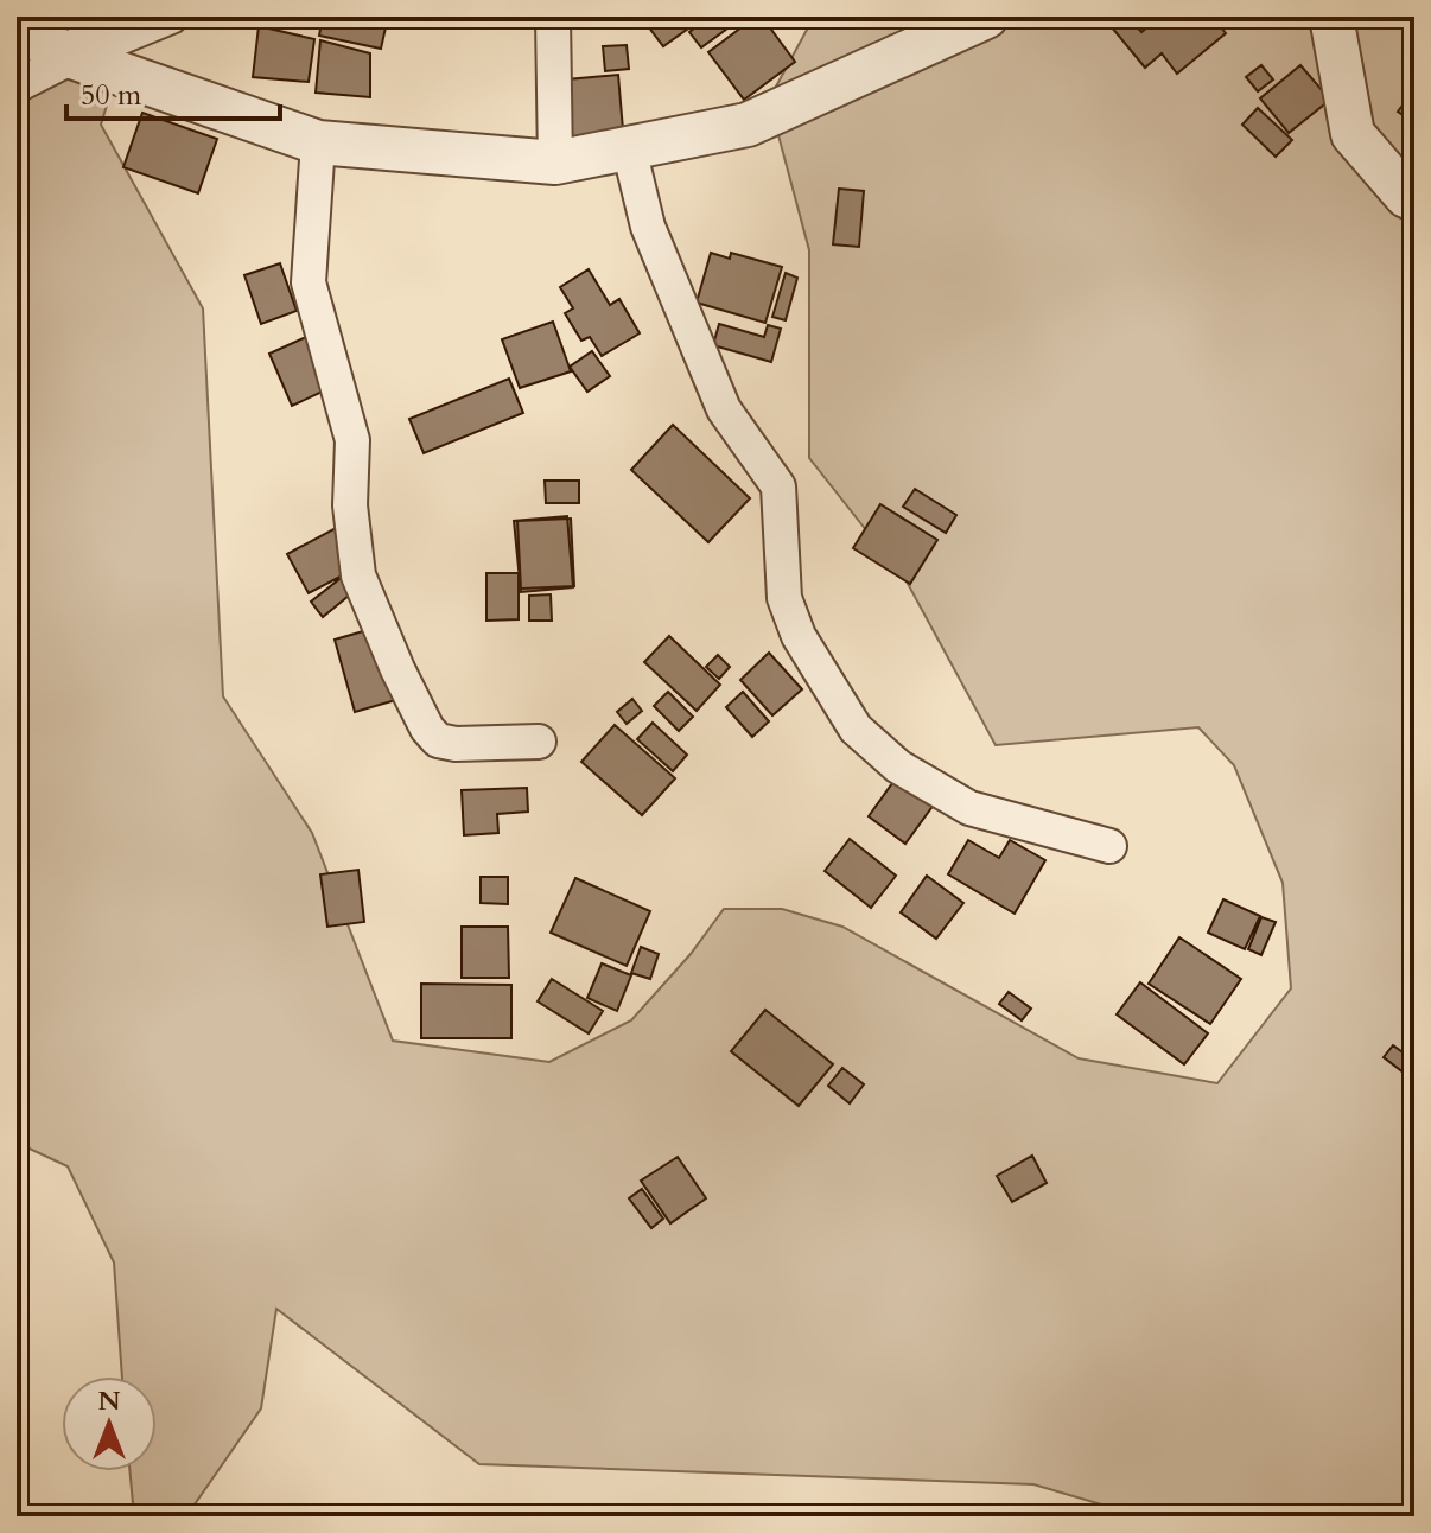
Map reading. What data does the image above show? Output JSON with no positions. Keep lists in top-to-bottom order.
{
  "scale_bar": "50 m",
  "north": "top"
}
